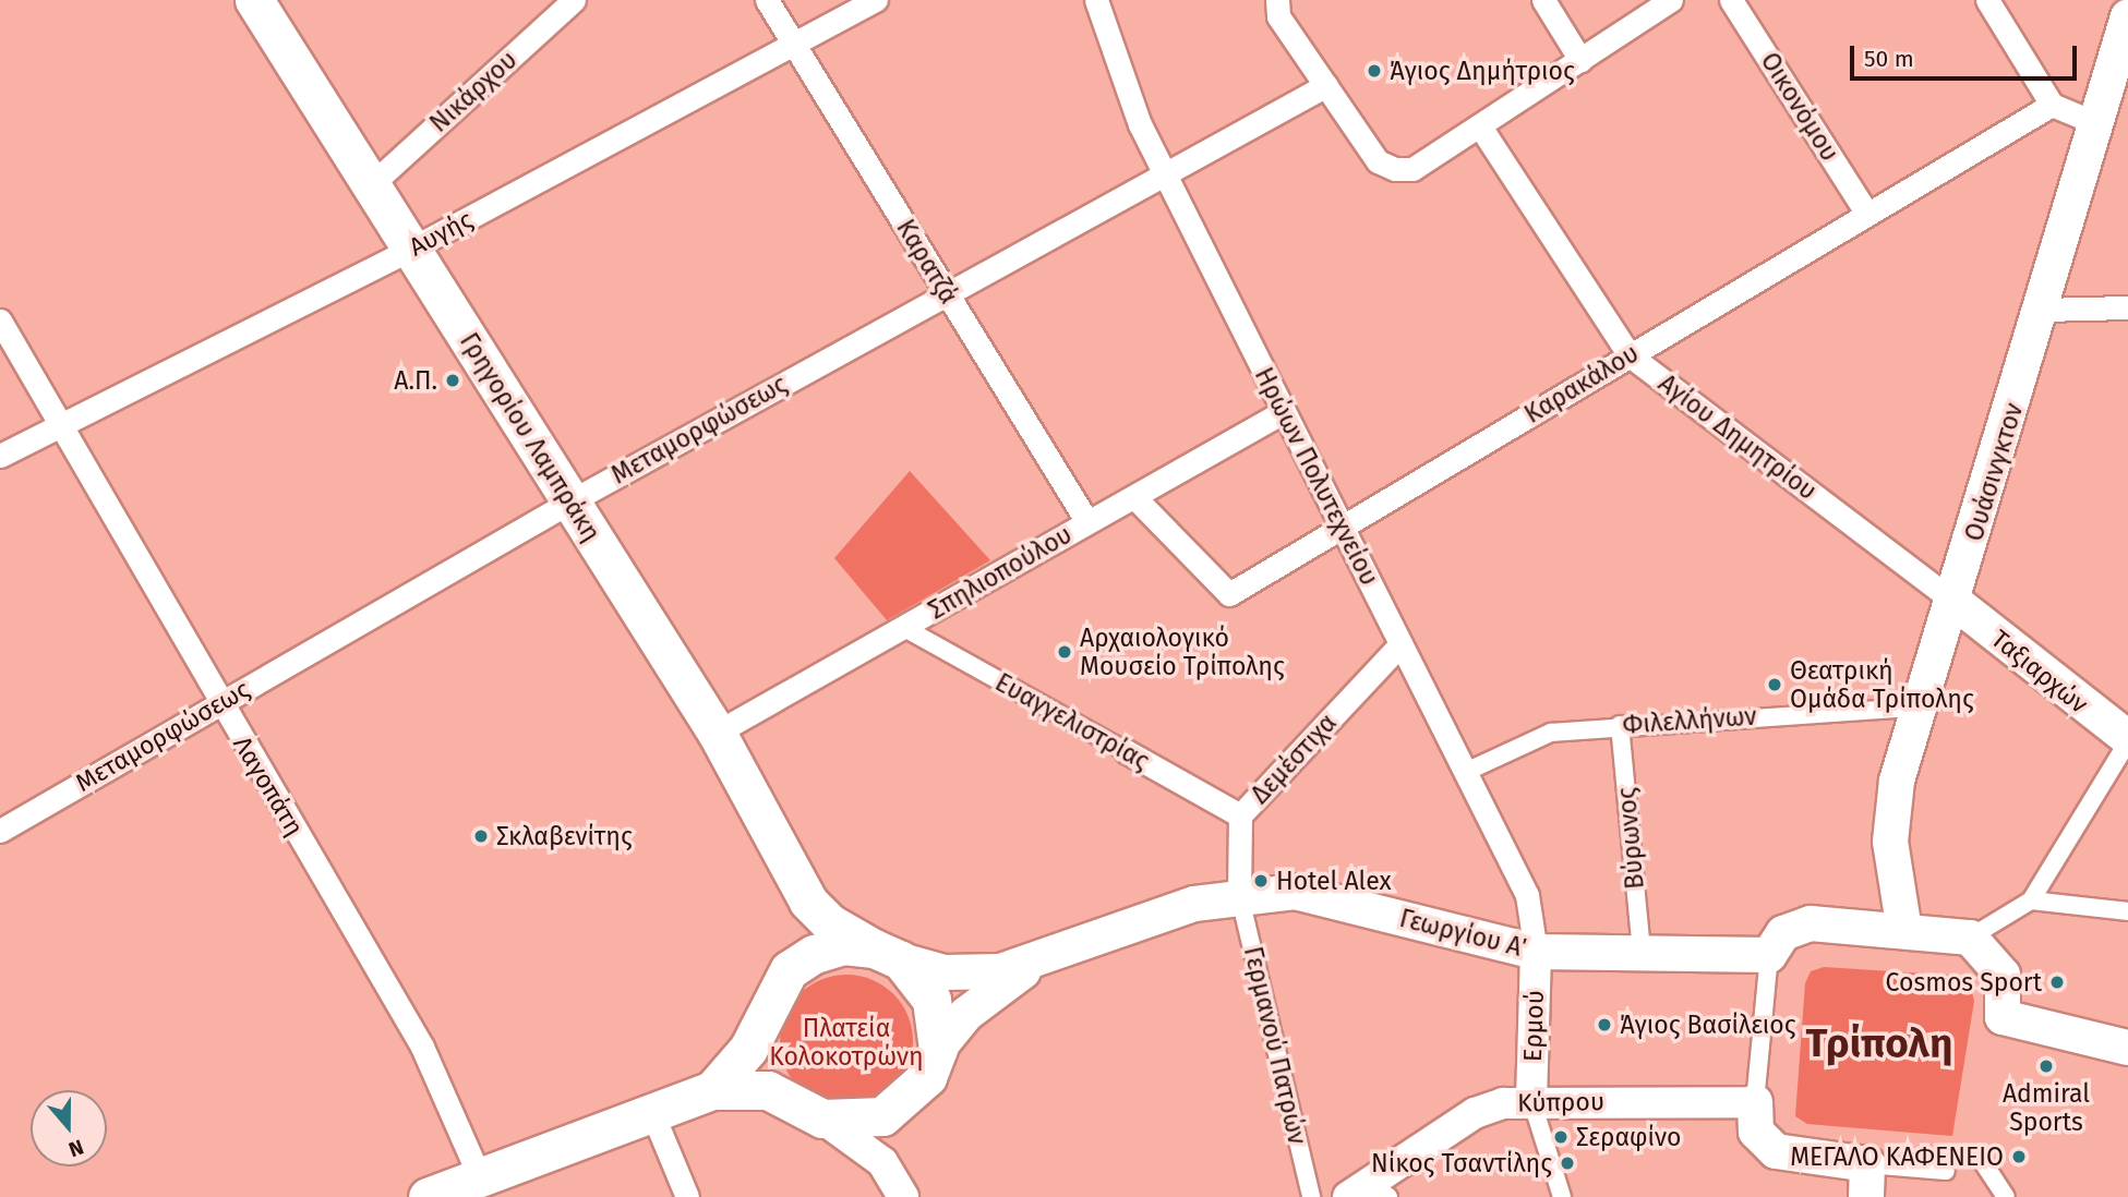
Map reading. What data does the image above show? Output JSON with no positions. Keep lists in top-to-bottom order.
{
  "streets": {
    "main road": [
      "Γρηγορίου Λαμπράκη",
      "Ουάσινγκτον",
      "Ταξιαρχών",
      "Γεωργίου Α΄"
    ],
    "street": [
      "Νικάρχου",
      "Οικονόμου",
      "Αυγής",
      "Καρατζά",
      "Καρακάλου",
      "Μεταμορφώσεως",
      "Αγίου Δημητρίου",
      "Ηρώων Πολυτεχνείου",
      "Σπηλιοπούλου",
      "Φιλελλήνων",
      "Ευαγγελιστρίας",
      "Δεμέστιχα",
      "Λαγοπάτη",
      "Βύρωνος",
      "Ερμού",
      "Γερμανού Πατρών",
      "Κύπρου"
    ]
  },
  "crossings": [
    ["Νικάρχου", "Γρηγορίου Λαμπράκη"],
    ["Οικονόμου", "Καρακάλου"],
    ["Αυγής", "Καρατζά"],
    ["Αυγής", "Γρηγορίου Λαμπράκη"],
    ["Αυγής", "Λαγοπάτη"],
    ["Καρατζά", "Μεταμορφώσεως"],
    ["Καρατζά", "Σπηλιοπούλου"],
    ["Καρακάλου", "Αγίου Δημητρίου"],
    ["Καρακάλου", "Ηρώων Πολυτεχνείου"],
    ["Καρακάλου", "Σπηλιοπούλου"],
    ["Μεταμορφώσεως", "Γρηγορίου Λαμπράκη"],
    ["Μεταμορφώσεως", "Ηρώων Πολυτεχνείου"],
    ["Μεταμορφώσεως", "Λαγοπάτη"],
    ["Γρηγορίου Λαμπράκη", "Σπηλιοπούλου"],
    ["Γρηγορίου Λαμπράκη", "Γεωργίου Α΄"],
    ["Αγίου Δημητρίου", "Ουάσινγκτον"],
    ["Αγίου Δημητρίου", "Ταξιαρχών"],
    ["Ουάσινγκτον", "Ταξιαρχών"],
    ["Ουάσινγκτον", "Φιλελλήνων"],
    ["Ηρώων Πολυτεχνείου", "Σπηλιοπούλου"],
    ["Ηρώων Πολυτεχνείου", "Φιλελλήνων"],
    ["Ηρώων Πολυτεχνείου", "Δεμέστιχα"],
    ["Ηρώων Πολυτεχνείου", "Γεωργίου Α΄"],
    ["Ηρώων Πολυτεχνείου", "Ερμού"],
    ["Σπηλιοπούλου", "Ευαγγελιστρίας"],
    ["Φιλελλήνων", "Βύρωνος"],
    ["Ευαγγελιστρίας", "Δεμέστιχα"],
    ["Δεμέστιχα", "Γεωργίου Α΄"],
    ["Δεμέστιχα", "Γερμανού Πατρών"],
    ["Βύρωνος", "Γεωργίου Α΄"],
    ["Γεωργίου Α΄", "Ερμού"],
    ["Γεωργίου Α΄", "Γερμανού Πατρών"],
    ["Ερμού", "Κύπρου"]
  ],
  "districts": ["Τρίπολη"],
  "parks": ["Πλατεία Κολοκοτρώνη"],
  "places": [
    "Άγιος Δημήτριος",
    "Α.Π.",
    "Αρχαιολογικό Μουσείο Τρίπολης",
    "Θεατρική Ομάδα Τρίπολης",
    "Σκλαβενίτης",
    "Hotel Alex",
    "Cosmos Sport",
    "Άγιος Βασίλειος",
    "Admiral Sports",
    "Σεραφίνο",
    "ΜΕΓΑΛΟ ΚΑΦΕΝΕΙΟ",
    "Νίκος Τσαντίλης"
  ],
  "scale_bar": "50 m",
  "north": "bottom"
}
